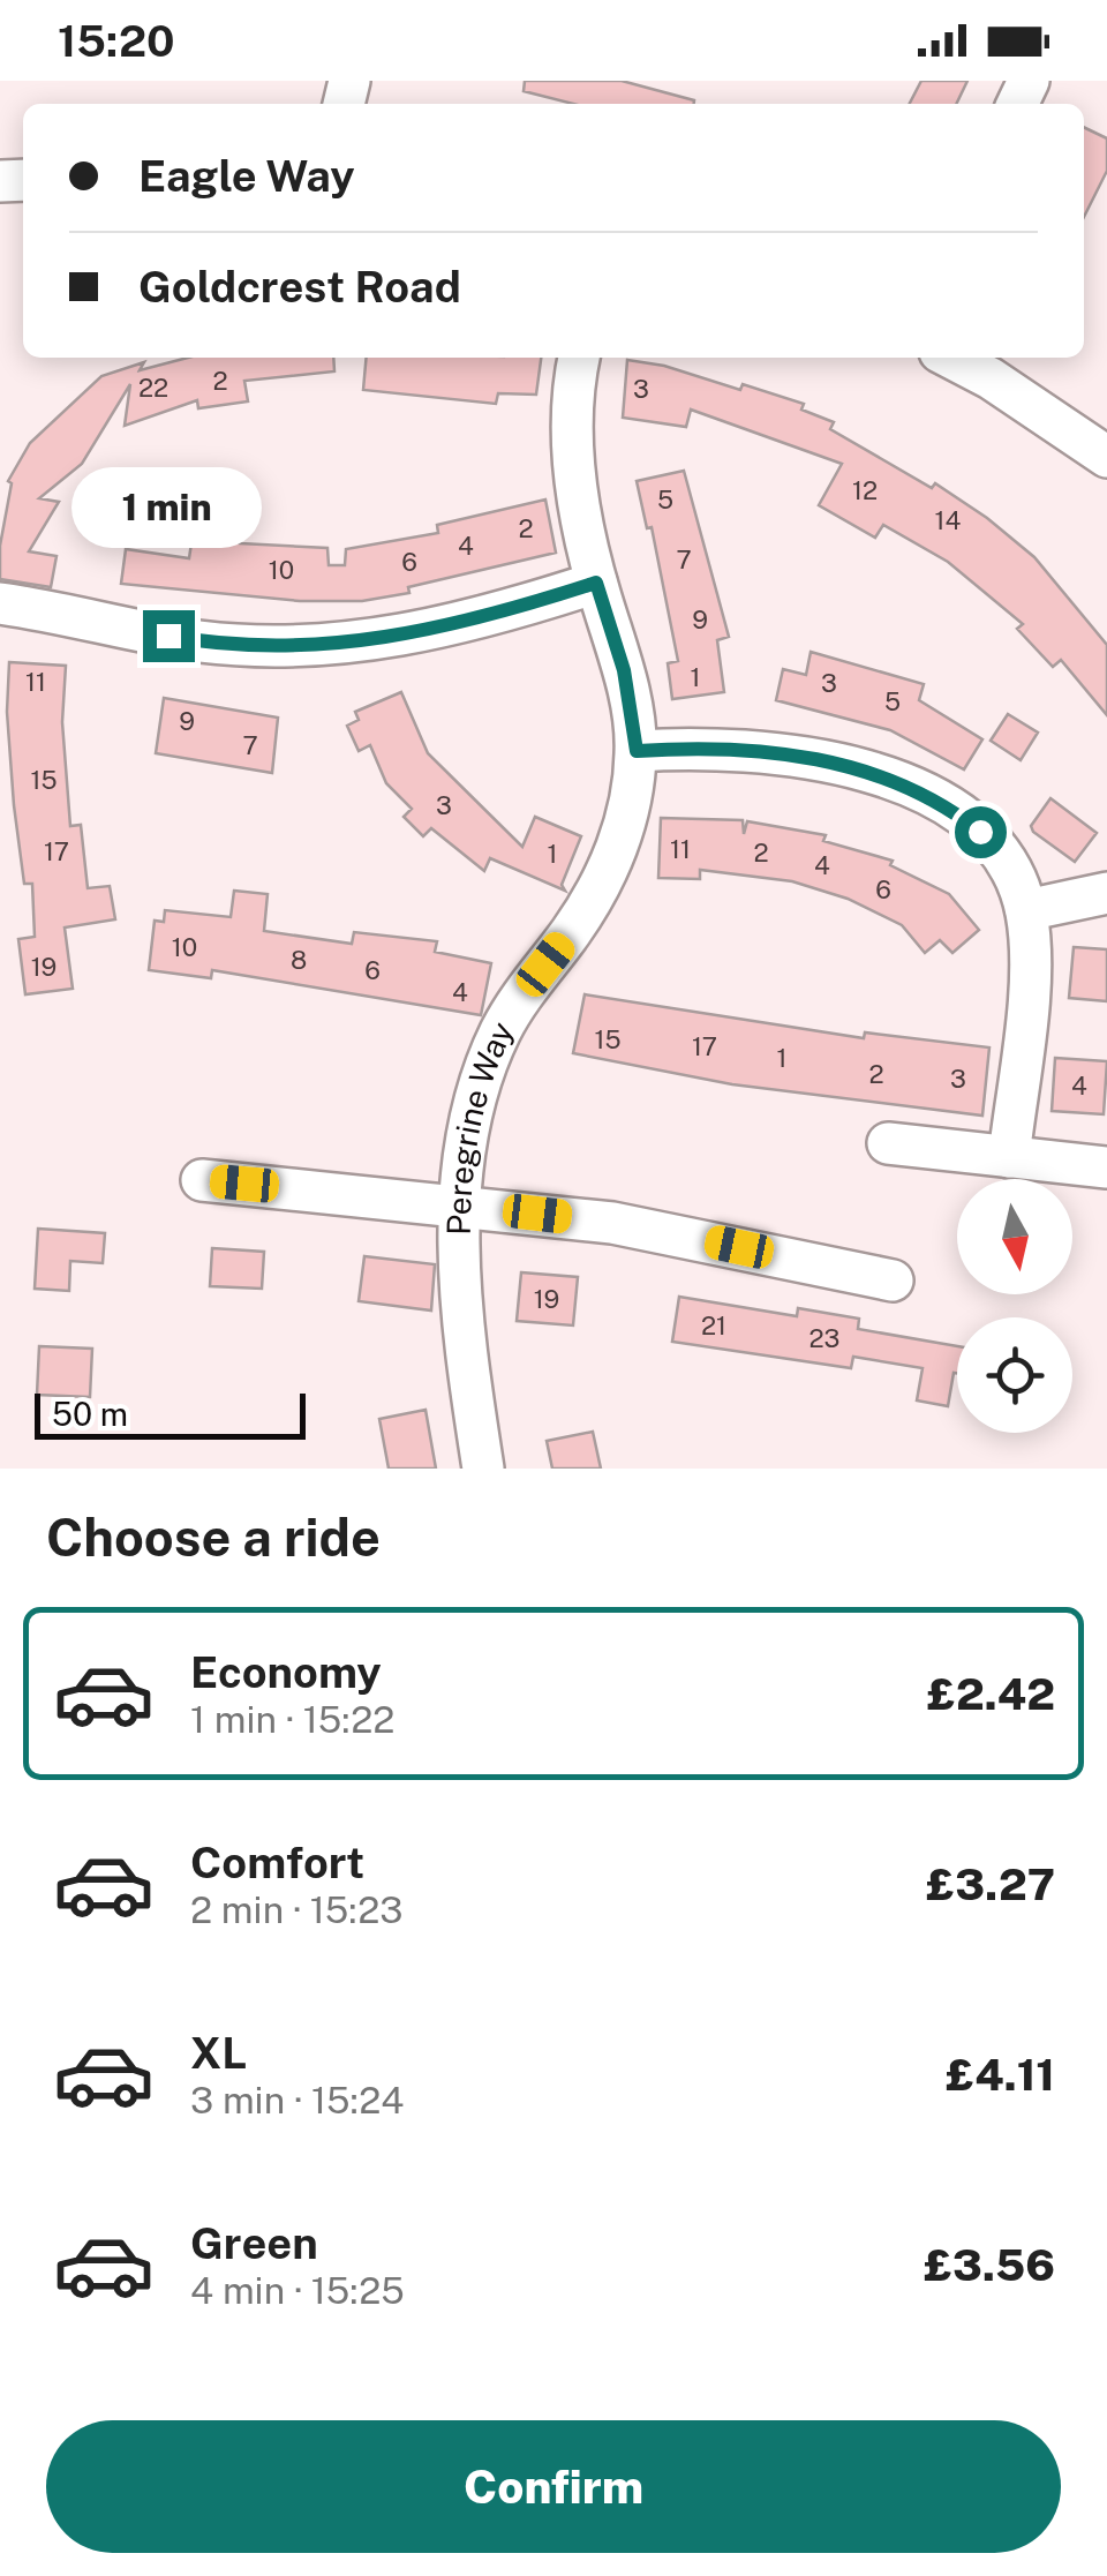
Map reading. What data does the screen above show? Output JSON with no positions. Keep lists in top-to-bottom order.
{
  "streets": {
    "street": ["Peregrine Way"]
  },
  "house_numbers": [
    "2",
    "22",
    "3",
    "12",
    "5",
    "14",
    "2",
    "4",
    "7",
    "6",
    "10",
    "9",
    "1",
    "11",
    "3",
    "5",
    "9",
    "7",
    "15",
    "3",
    "11",
    "17",
    "2",
    "1",
    "4",
    "6",
    "10",
    "8",
    "19",
    "6",
    "4",
    "15",
    "17",
    "1",
    "2",
    "3",
    "4",
    "19",
    "21",
    "23"
  ],
  "scale_bar": "50 m",
  "north": "bottom",
  "page": {
    "status": "15:20",
    "banner": ["Eagle Way", "Goldcrest Road"],
    "bubble": "1 min",
    "scale": "50 m",
    "heading": "Choose a ride",
    "list": [
      {
        "name": "Economy",
        "note": "1 min · 15:22",
        "value": "£2.42"
      },
      {
        "name": "Comfort",
        "note": "2 min · 15:23",
        "value": "£3.27"
      },
      {
        "name": "XL",
        "note": "3 min · 15:24",
        "value": "£4.11"
      },
      {
        "name": "Green",
        "note": "4 min · 15:25",
        "value": "£3.56"
      }
    ],
    "buttons": "Confirm"
  }
}
